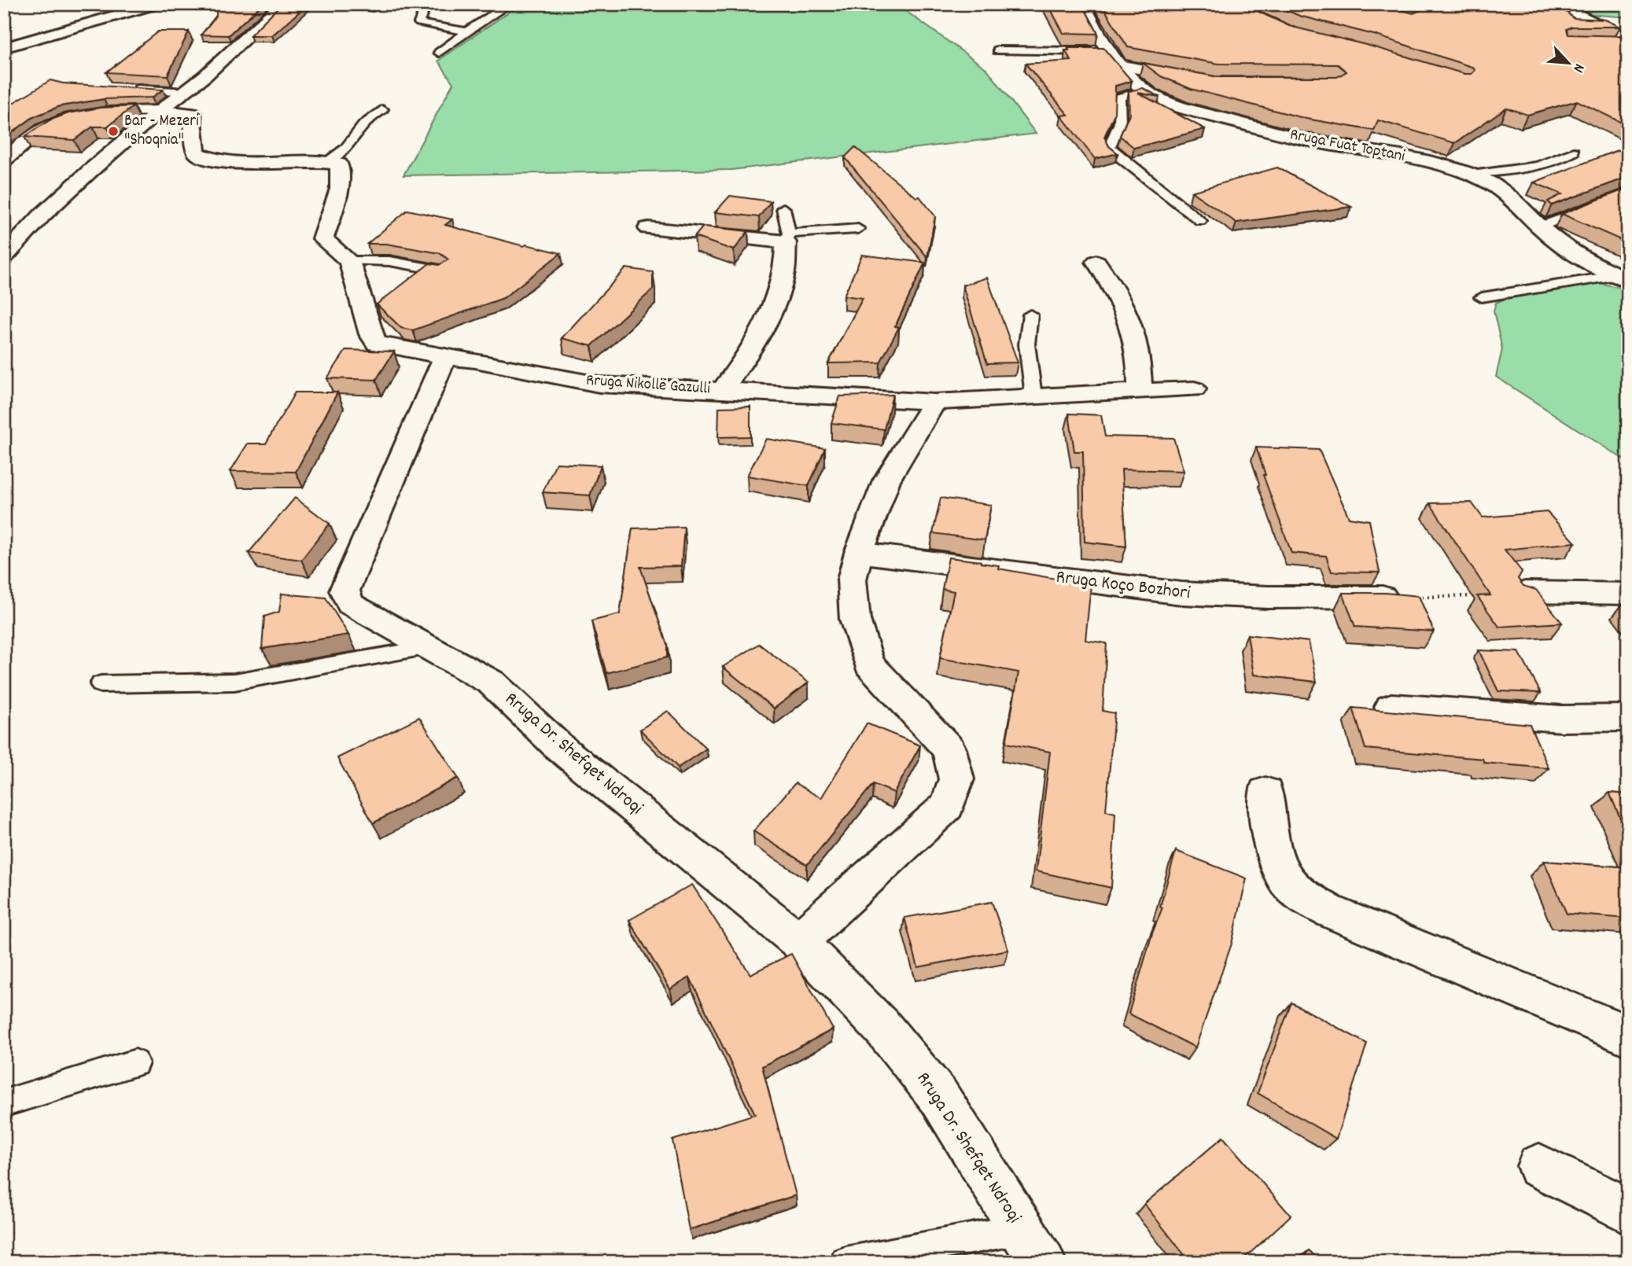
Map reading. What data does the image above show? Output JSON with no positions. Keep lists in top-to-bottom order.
{
  "streets": {
    "street": [
      "Rruga Fuat Toptani",
      "Rruga Nikollë Gazulli",
      "Rruga Koço Bozhori",
      "Rruga Dr. Shefqet Ndroqi"
    ]
  },
  "crossings": [
    ["Rruga Nikollë Gazulli", "Rruga Dr. Shefqet Ndroqi"]
  ],
  "places": ["Bar - Mezeri \"Shoqnia\""],
  "north": "bottom right"
}
